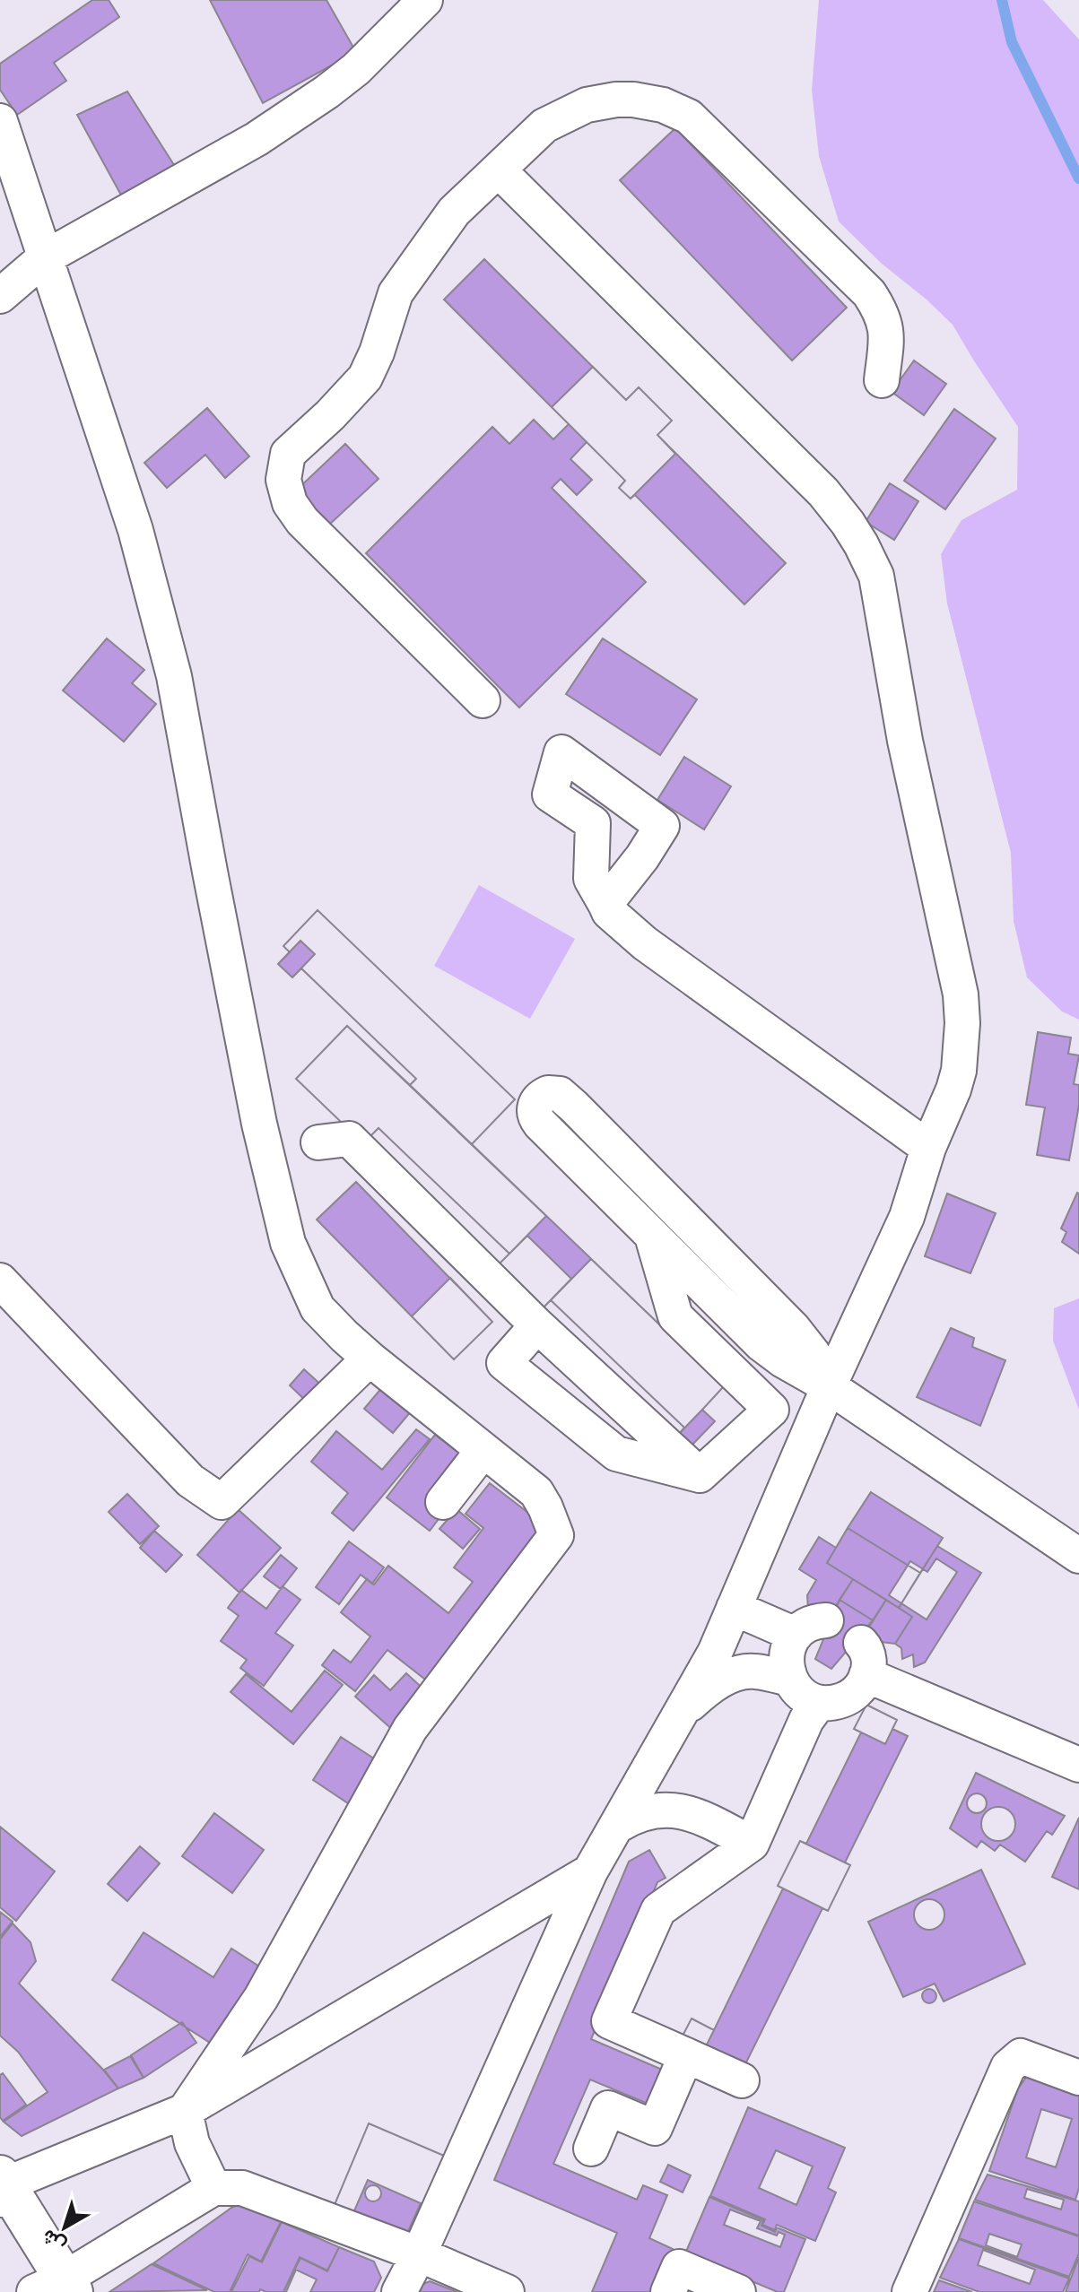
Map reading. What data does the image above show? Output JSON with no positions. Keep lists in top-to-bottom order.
{
  "north": "bottom left"
}
